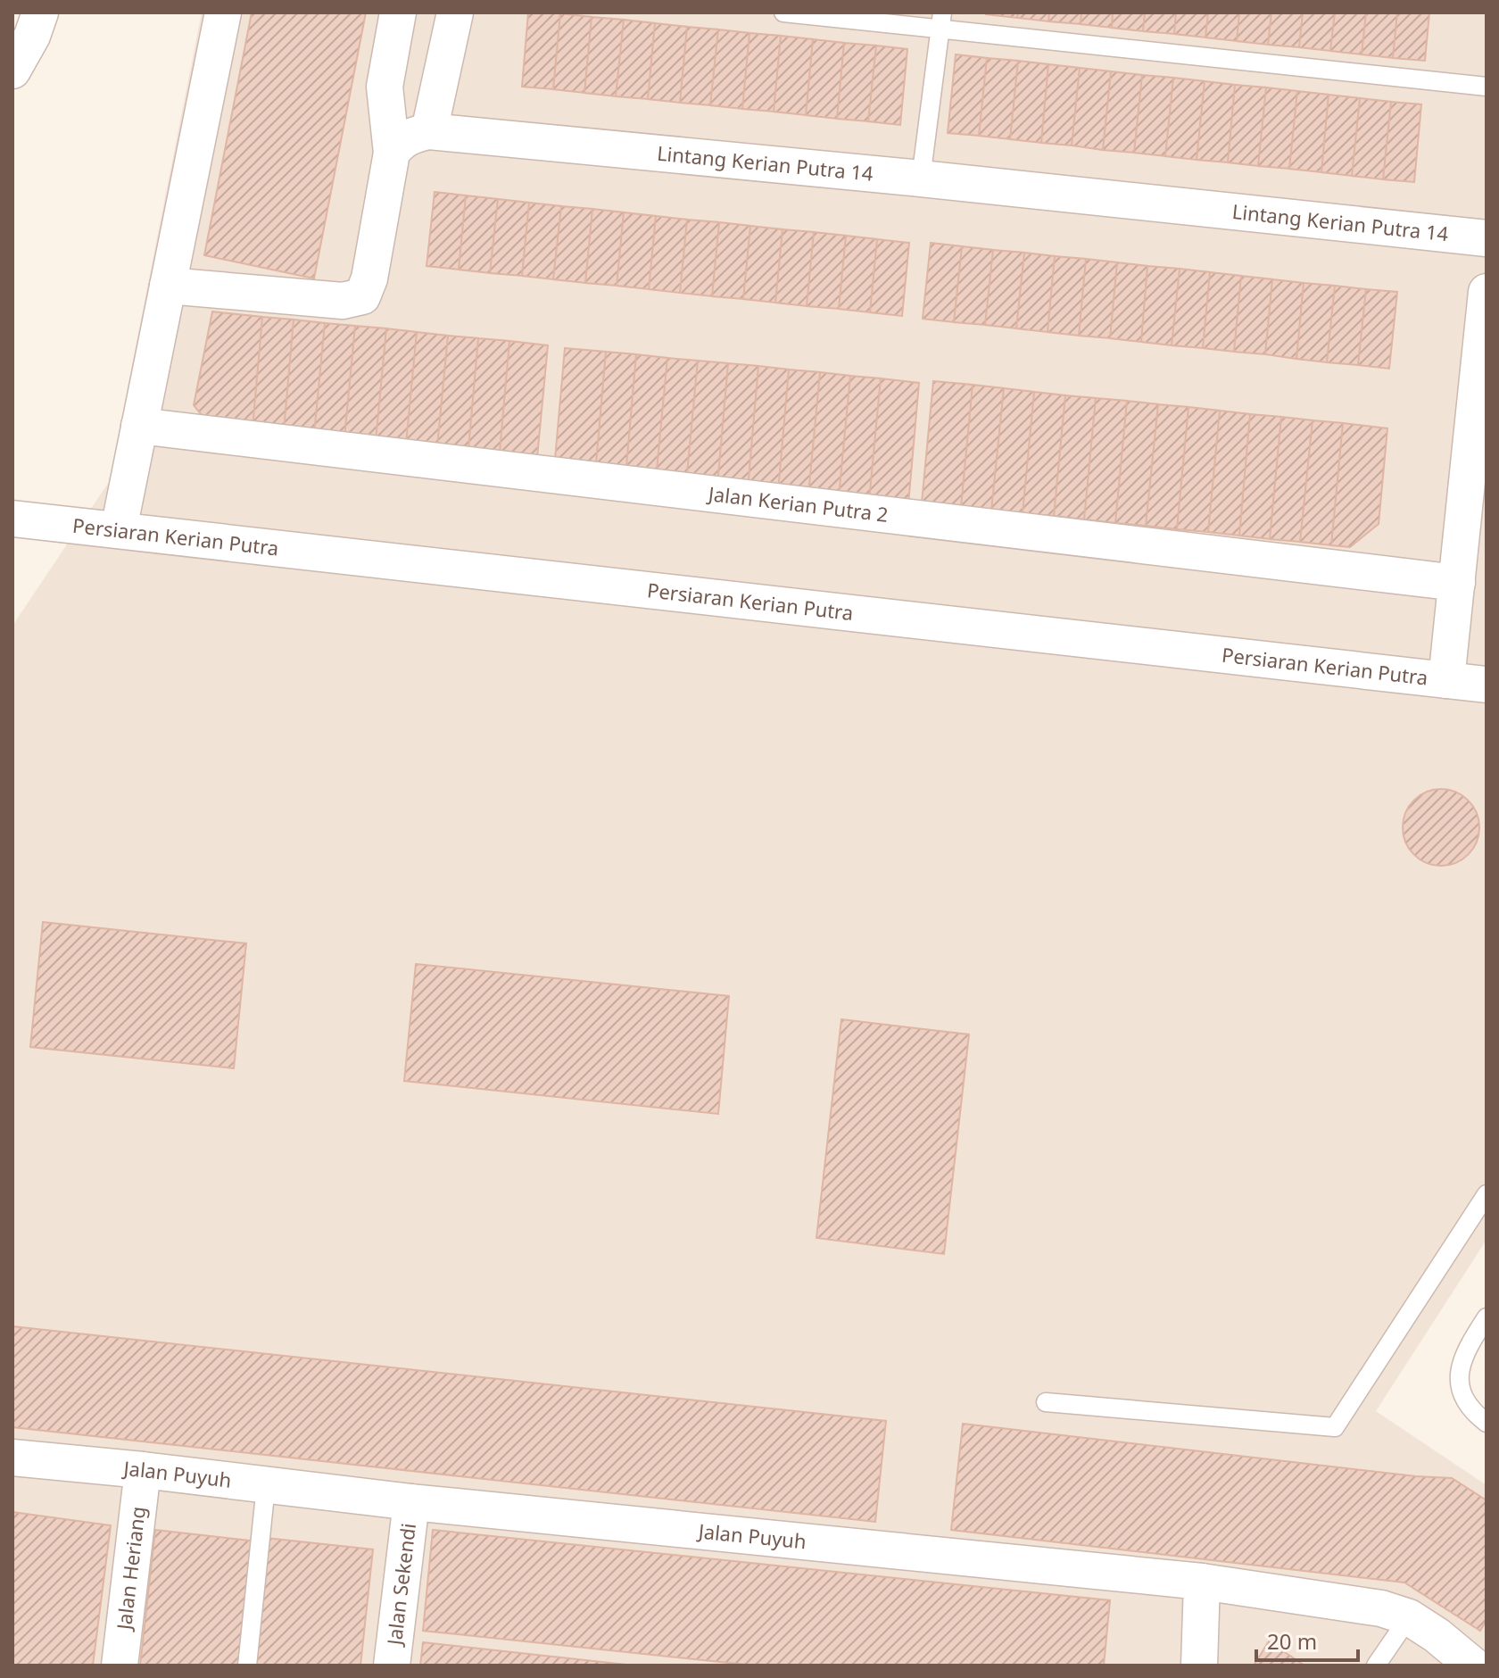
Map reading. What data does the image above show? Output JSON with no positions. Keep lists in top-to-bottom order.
{
  "streets": {
    "street": [
      "Lintang Kerian Putra 14",
      "Jalan Kerian Putra 2",
      "Persiaran Kerian Putra",
      "Jalan Puyuh",
      "Jalan Heriang",
      "Jalan Sekendi"
    ]
  },
  "crossings": [
    ["Jalan Puyuh", "Jalan Heriang"],
    ["Jalan Puyuh", "Jalan Sekendi"]
  ],
  "scale_bar": "20 m"
}
